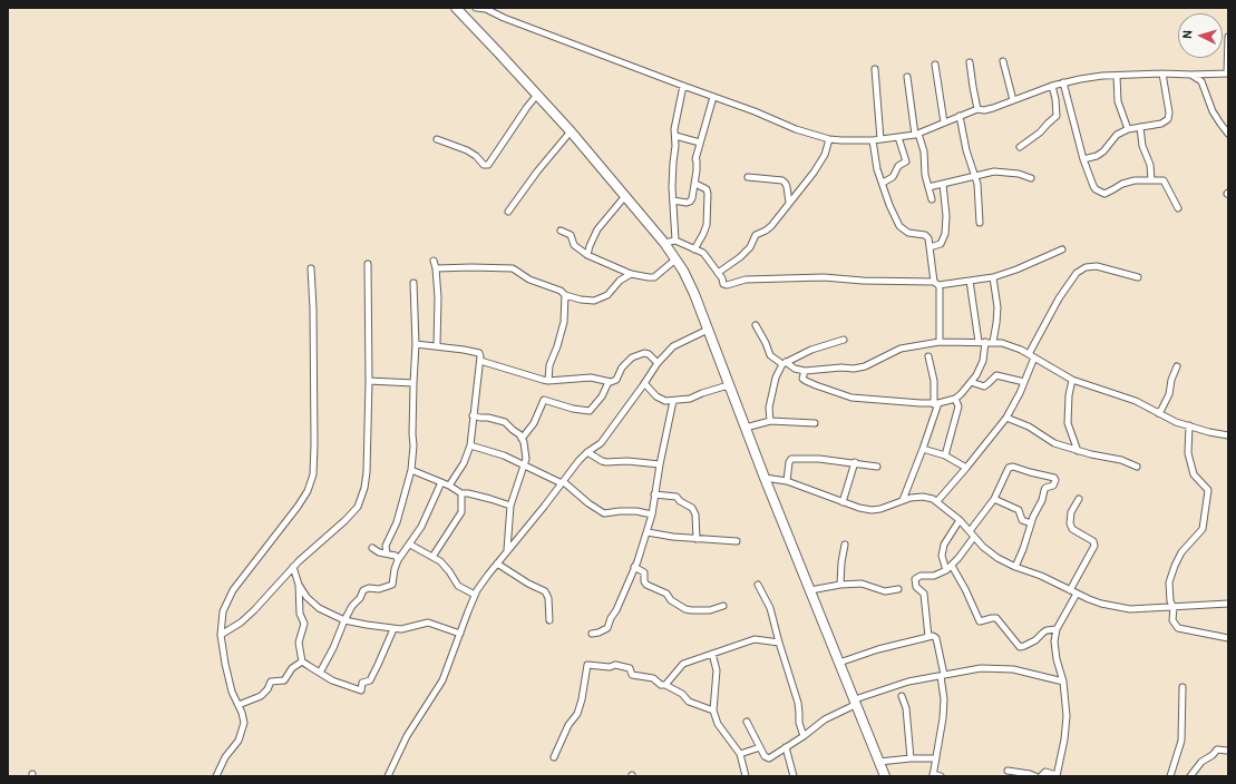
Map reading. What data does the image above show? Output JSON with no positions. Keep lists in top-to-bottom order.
{
  "north": "left"
}
